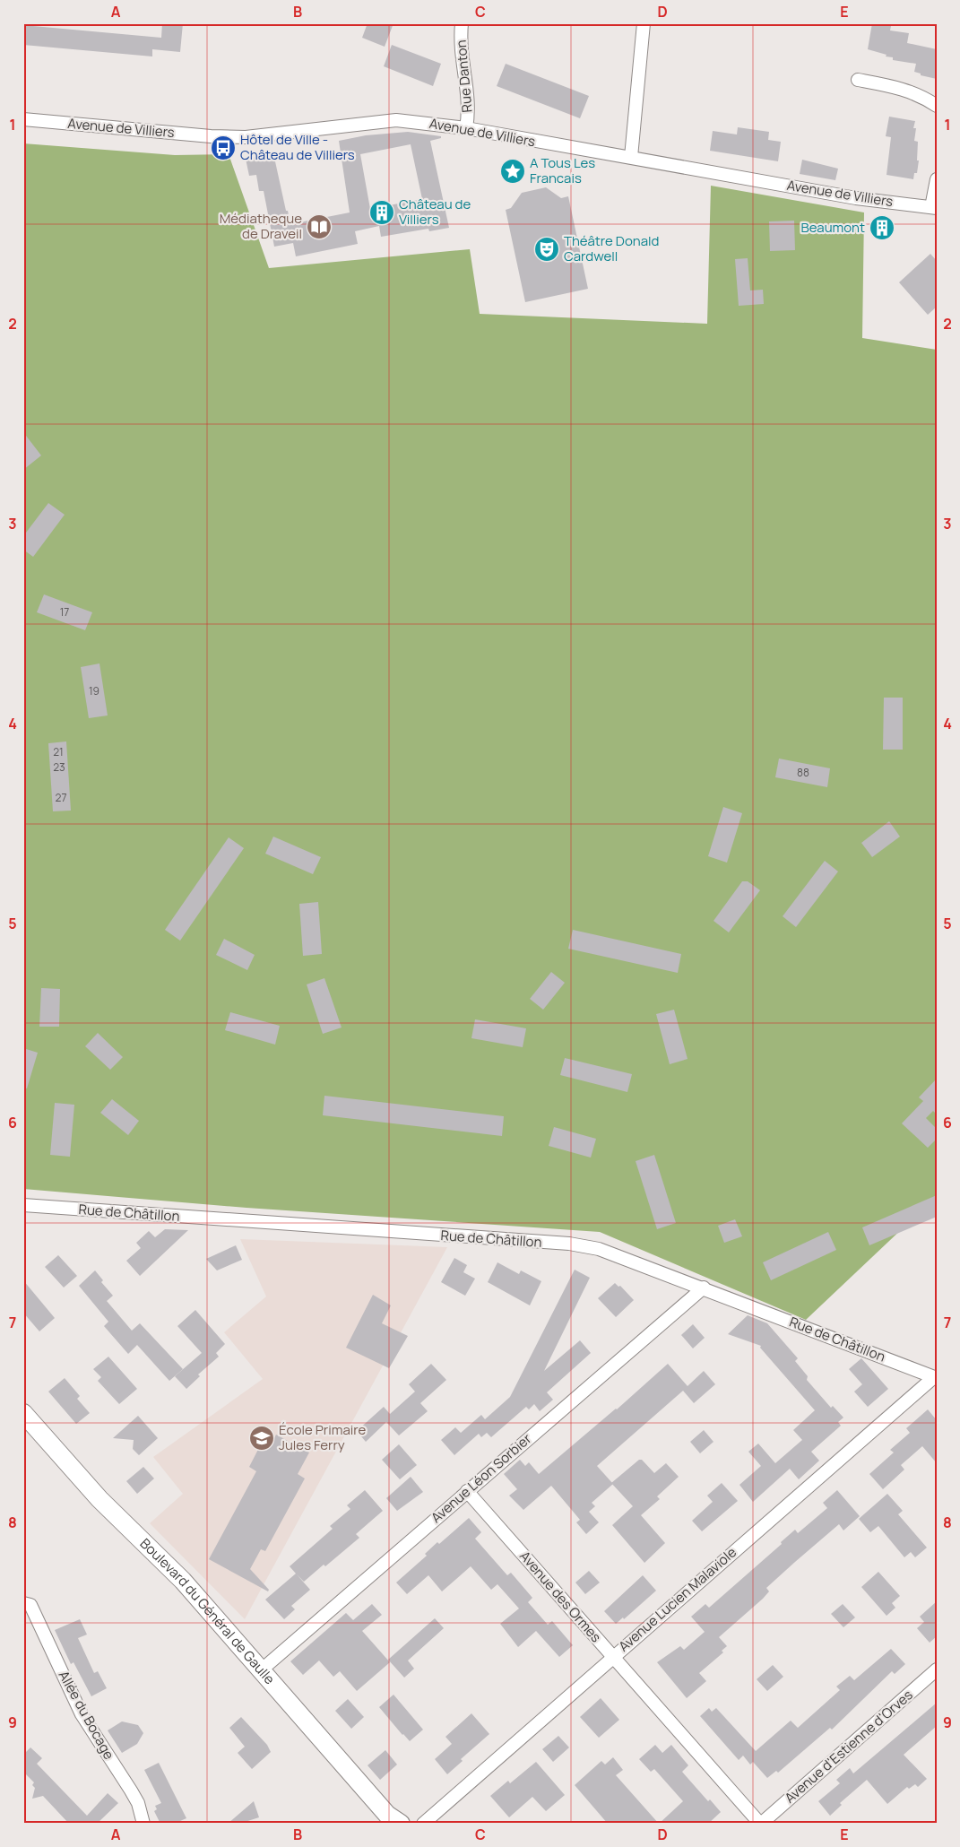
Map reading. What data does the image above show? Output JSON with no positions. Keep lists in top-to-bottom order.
{
  "streets": {
    "main road": ["Boulevard du Général de Gaulle"],
    "street": [
      "Rue Danton",
      "Avenue de Villiers",
      "Rue de Châtillon",
      "Avenue Léon Sorbier",
      "Avenue des Ormes",
      "Avenue Lucien Malaviole",
      "Allée du Bocage",
      "Avenue d'Estienne d'Orves"
    ]
  },
  "crossings": [
    ["Rue Danton", "Avenue de Villiers"],
    ["Rue de Châtillon", "Avenue Léon Sorbier"],
    ["Rue de Châtillon", "Avenue Lucien Malaviole"],
    ["Avenue Léon Sorbier", "Avenue des Ormes"],
    ["Avenue Léon Sorbier", "Boulevard du Général de Gaulle"],
    ["Avenue des Ormes", "Avenue Lucien Malaviole"],
    ["Avenue des Ormes", "Avenue d'Estienne d'Orves"]
  ],
  "places": {
    "bus stop": ["Hôtel de Ville - Château de Villiers"],
    "place": ["A Tous Les Francais"],
    "building": ["Château de Villiers", "Beaumont"],
    "library": ["Médiatheque de Draveil"],
    "theatre": ["Théâtre Donald Cardwell"],
    "school or university": ["École Primaire Jules Ferry"]
  },
  "house_numbers": [
    "17",
    "19",
    "21",
    "23",
    "88",
    "27"
  ],
  "grid": {
    "columns": [
      "A",
      "B",
      "C",
      "D",
      "E"
    ],
    "rows": [
      "1",
      "2",
      "3",
      "4",
      "5",
      "6",
      "7",
      "8",
      "9"
    ]
  }
}
